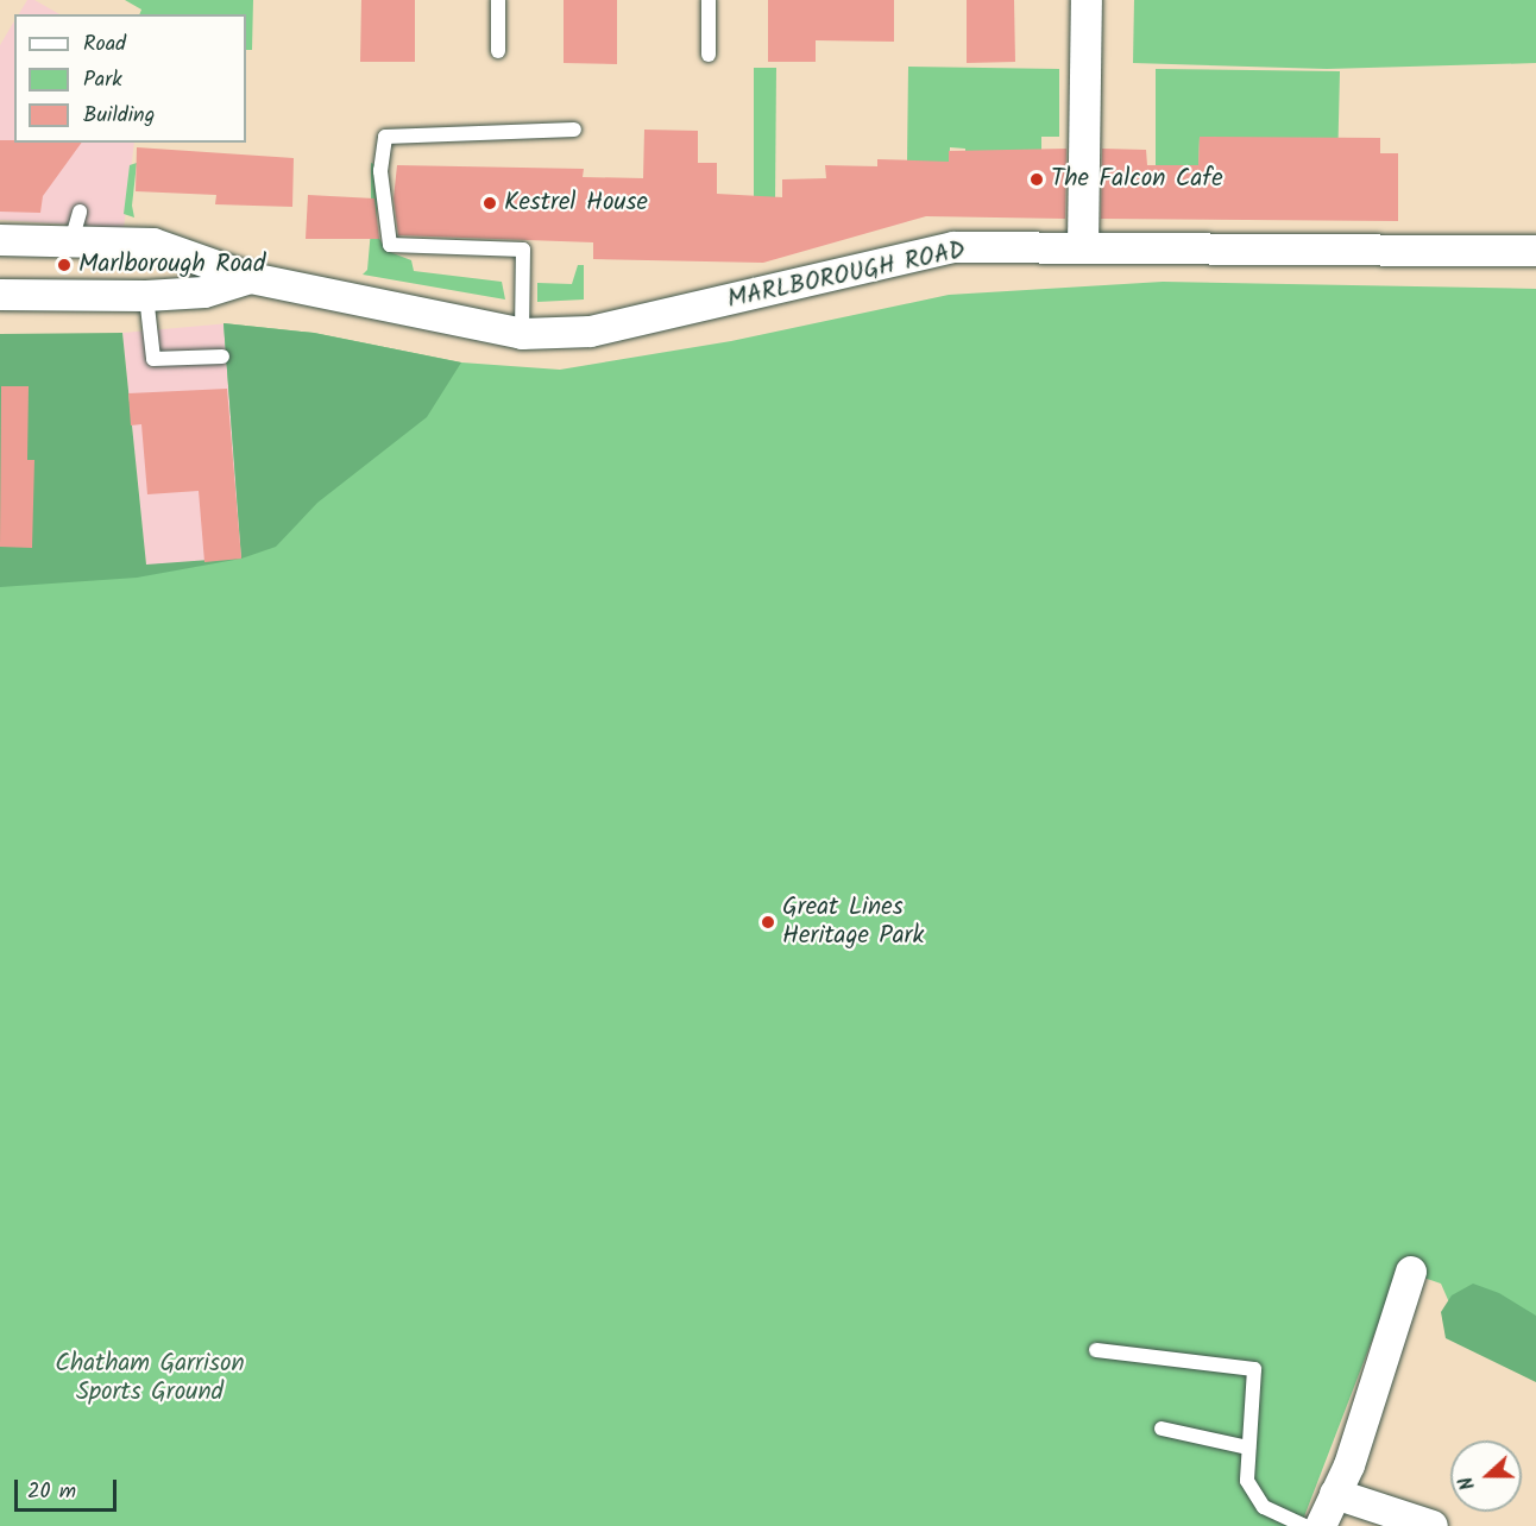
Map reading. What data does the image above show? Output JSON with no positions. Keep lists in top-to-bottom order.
{
  "streets": {
    "street": ["MARLBOROUGH ROAD"]
  },
  "parks": ["Chatham Garrison Sports Ground"],
  "places": [
    "The Falcon Cafe",
    "Kestrel House",
    "Marlborough Road",
    "Great Lines Heritage Park"
  ],
  "legend": ["Road", "Park", "Building"],
  "scale_bar": "20 m",
  "north": "left"
}
